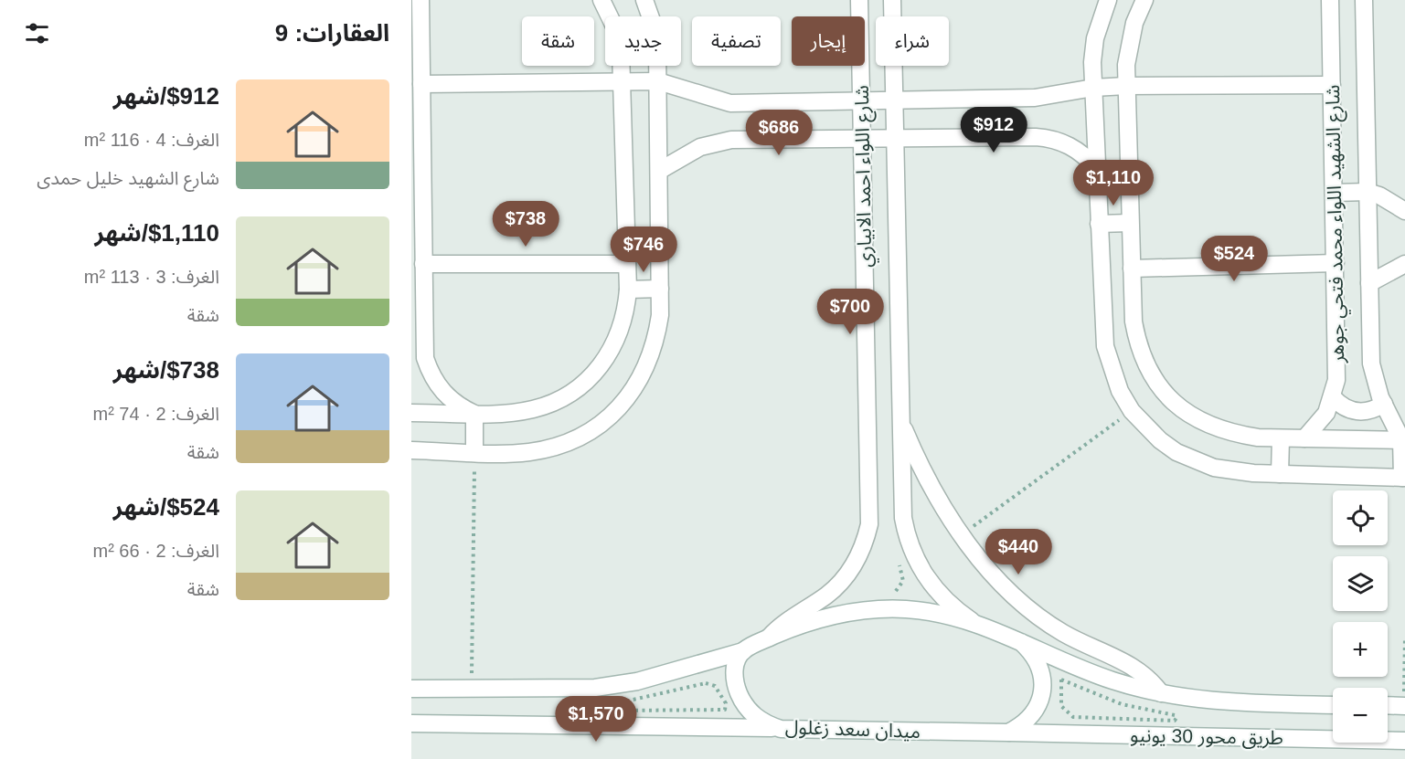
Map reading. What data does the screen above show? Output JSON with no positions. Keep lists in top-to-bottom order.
{
  "streets": {
    "street": [
      "شارع اللواء احمد الابياري",
      "شارع الشهيد اللواء محمد فتحي جوهر",
      "ميدان سعد زغلول",
      "طريق محور 30 يونيو"
    ]
  },
  "crossings": [
    ["ميدان سعد زغلول", "طريق محور 30 يونيو"]
  ],
  "page": {
    "heading": "العقارات: 9",
    "chip": [
      "شراء",
      "إيجار",
      "تصفية",
      "جديد",
      "شقة"
    ],
    "list": [
      {
        "name": "$912/شهر",
        "note": "الغرف: 4 · 116 m² · شارع الشهيد خليل حمدى"
      },
      {
        "name": "$1,110/شهر",
        "note": "الغرف: 3 · 113 m² · شقة"
      },
      {
        "name": "$738/شهر",
        "note": "الغرف: 2 · 74 m² · شقة"
      },
      {
        "name": "$524/شهر",
        "note": "الغرف: 2 · 66 m² · شقة"
      }
    ],
    "price": [
      "$912",
      "$686",
      "$1,110",
      "$738",
      "$746",
      "$524",
      "$700",
      "$440",
      "$1,570"
    ],
    "map_buttons": ["+", "−"]
  }
}
